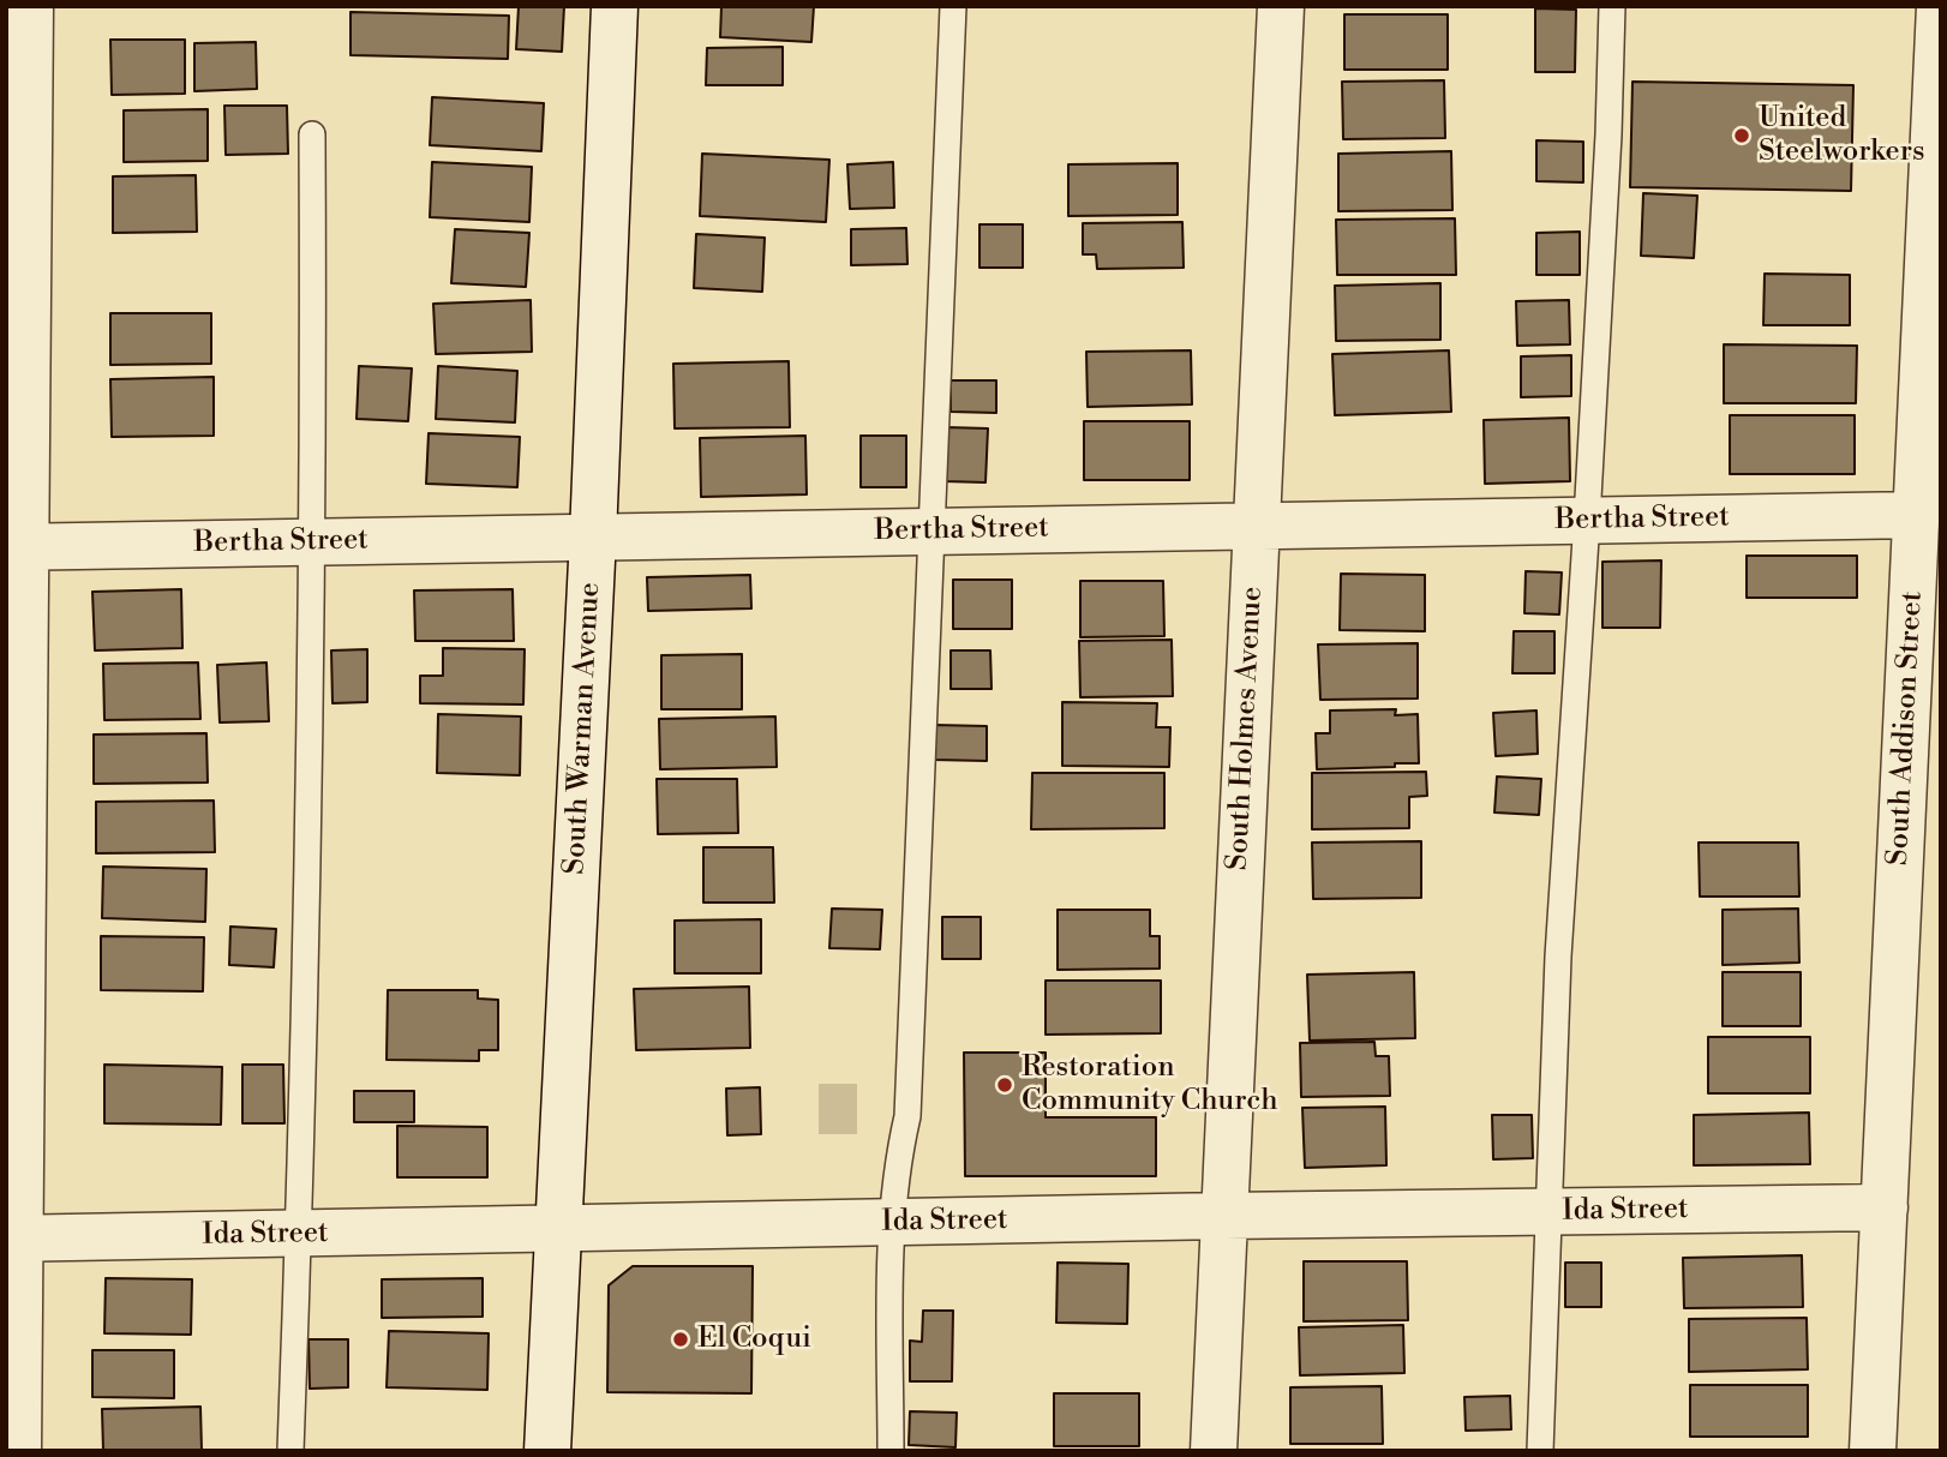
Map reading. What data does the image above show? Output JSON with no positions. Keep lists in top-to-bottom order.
{
  "streets": {
    "street": [
      "Bertha Street",
      "South Warman Avenue",
      "South Holmes Avenue",
      "South Addison Street",
      "Ida Street"
    ]
  },
  "crossings": [
    ["Bertha Street", "South Warman Avenue"],
    ["Bertha Street", "South Holmes Avenue"],
    ["Bertha Street", "South Addison Street"],
    ["South Warman Avenue", "Ida Street"],
    ["South Holmes Avenue", "Ida Street"],
    ["South Addison Street", "Ida Street"]
  ],
  "places": ["United Steelworkers", "Restoration Community Church", "El Coqui"]
}
